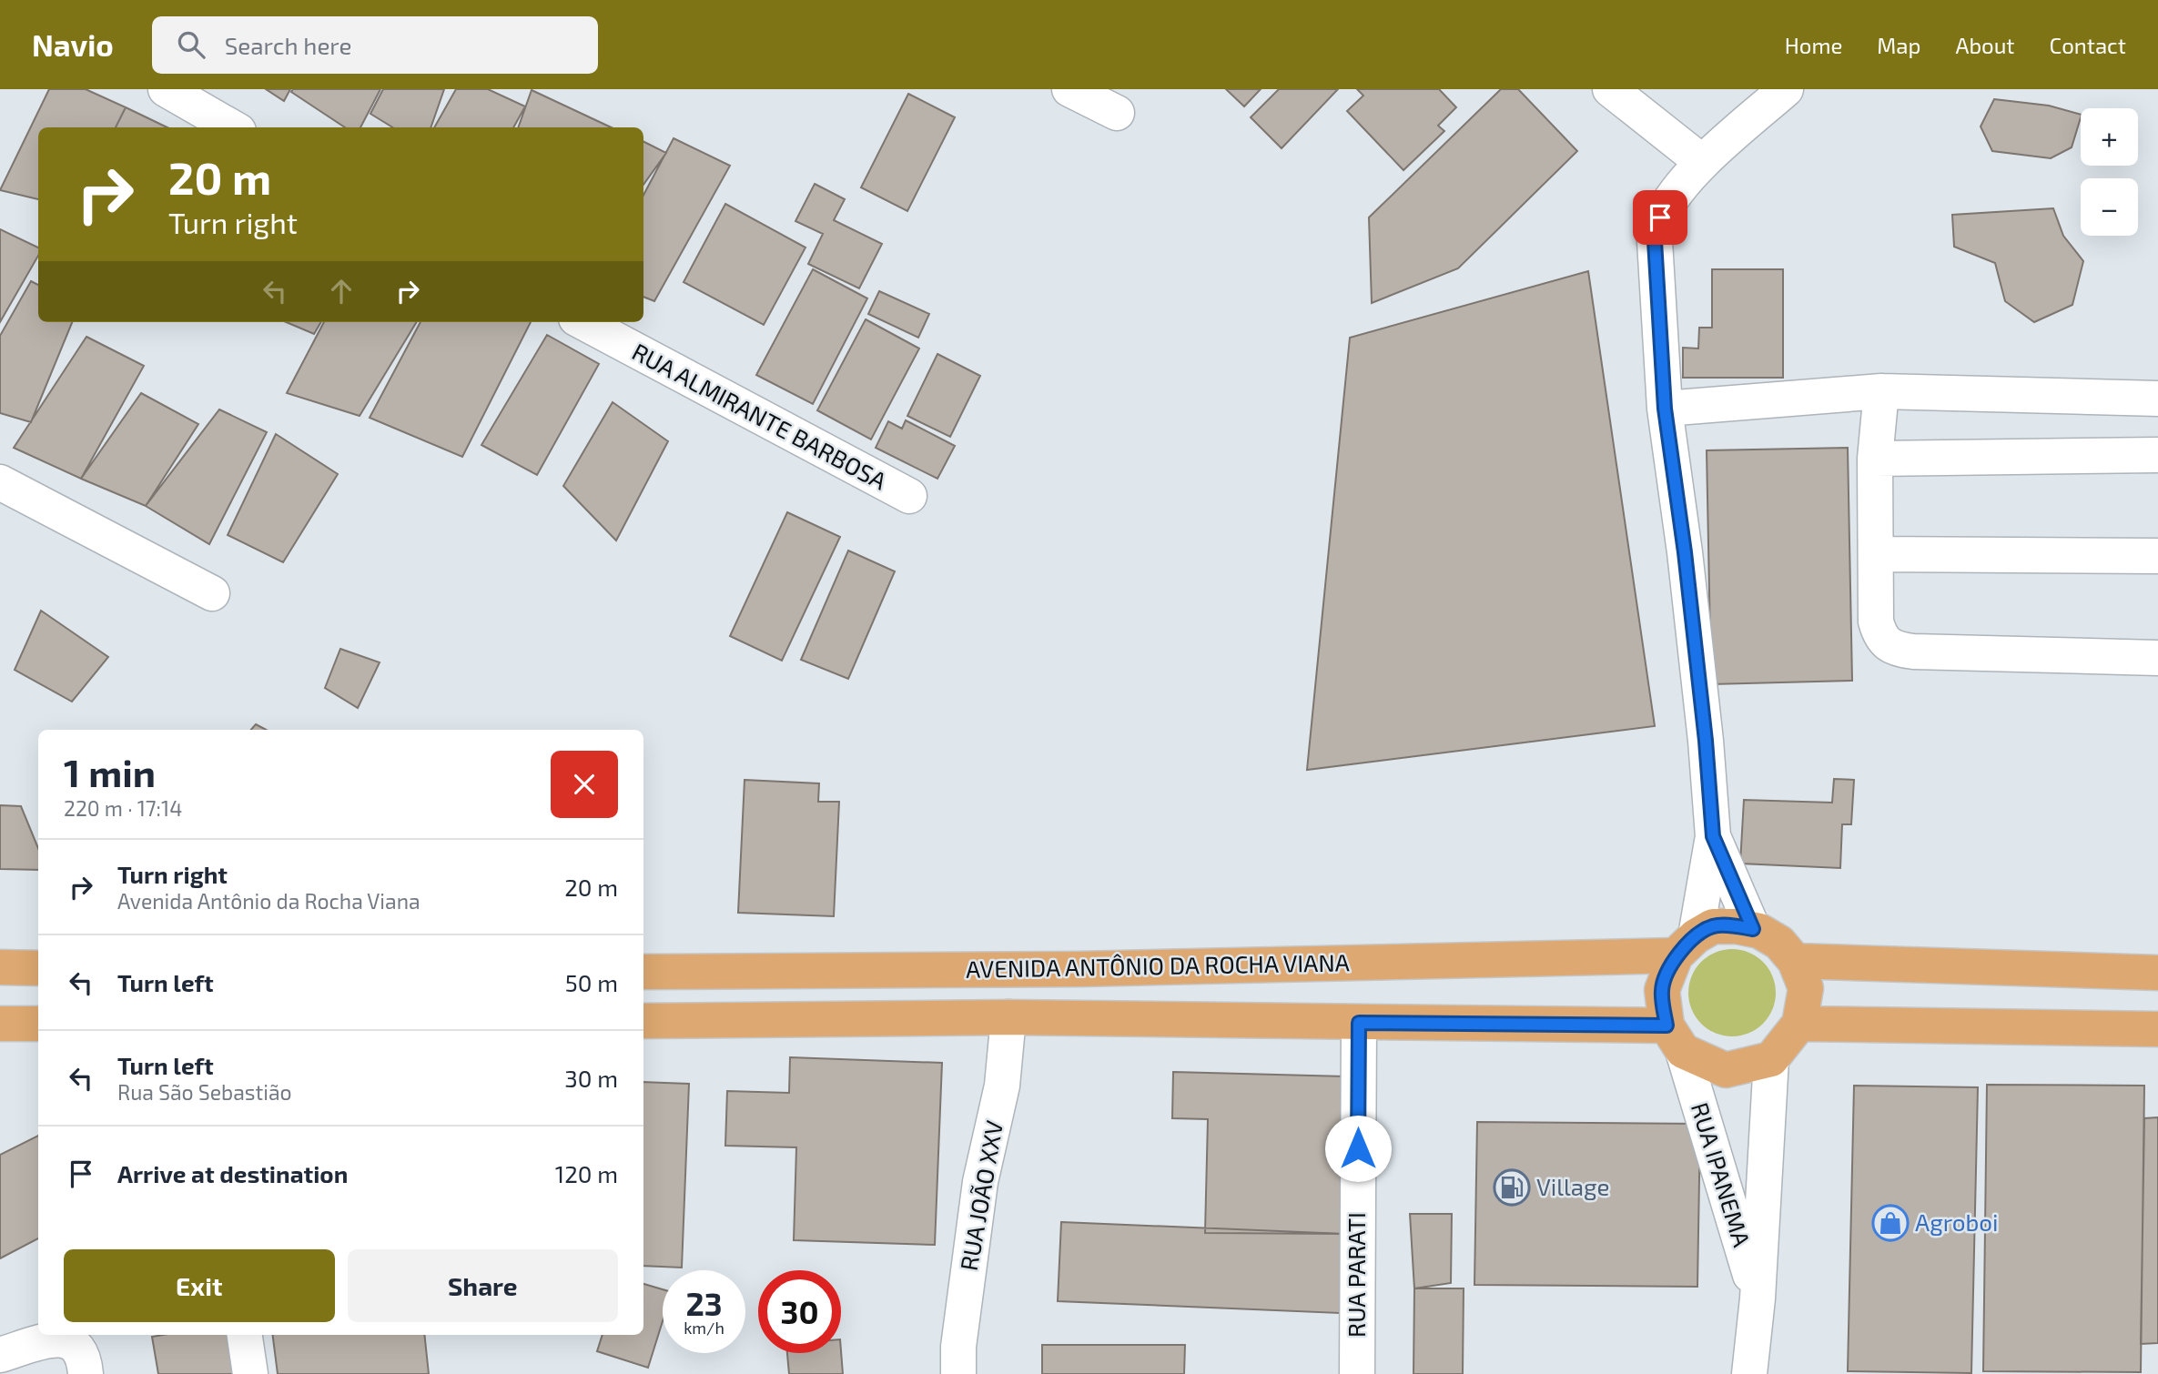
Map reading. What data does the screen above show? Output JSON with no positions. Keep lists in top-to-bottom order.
{
  "streets": {
    "main road": ["AVENIDA ANTÔNIO DA ROCHA VIANA"],
    "street": [
      "RUA ALMIRANTE BARBOSA",
      "RUA IPANEMA",
      "RUA JOÃO XXV",
      "RUA PARATI"
    ]
  },
  "crossings": [
    ["AVENIDA ANTÔNIO DA ROCHA VIANA", "RUA IPANEMA"],
    ["AVENIDA ANTÔNIO DA ROCHA VIANA", "RUA JOÃO XXV"],
    ["AVENIDA ANTÔNIO DA ROCHA VIANA", "RUA PARATI"]
  ],
  "places": {
    "fuel station": ["Village"],
    "shop": ["Agroboi"]
  },
  "page": {
    "header": "Navio",
    "search": "Search here",
    "nav": [
      "Home",
      "Map",
      "About",
      "Contact"
    ],
    "map_buttons": ["+", "−"],
    "turn": ["20 m", "Turn right"],
    "heading": ["1 min", "220 m · 17:14"],
    "list": [
      {
        "name": "Turn right",
        "note": "Avenida Antônio da Rocha Viana",
        "value": "20 m"
      },
      {
        "name": "Turn left",
        "value": "50 m"
      },
      {
        "name": "Turn left",
        "note": "Rua São Sebastião",
        "value": "30 m"
      },
      {
        "name": "Arrive at destination",
        "value": "120 m"
      }
    ],
    "buttons": ["Exit", "Share"],
    "speed": "23 km/h",
    "limit": "30"
  }
}
